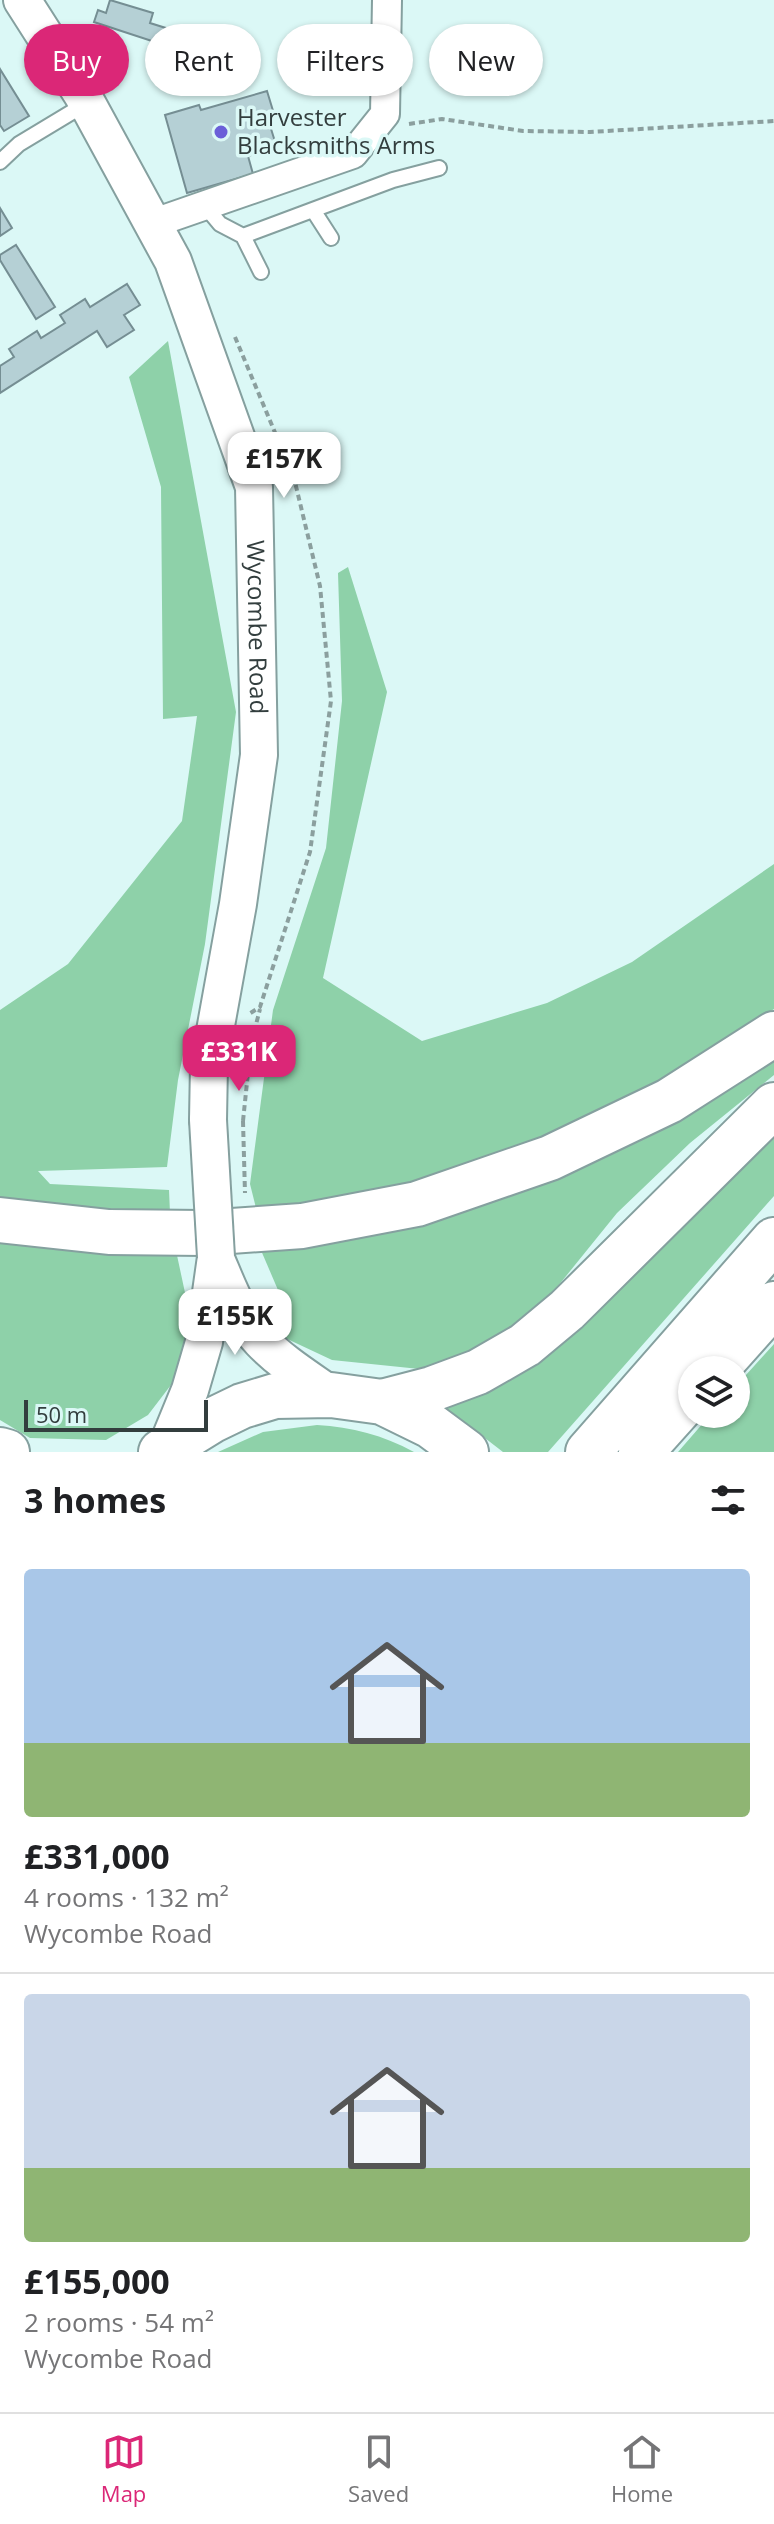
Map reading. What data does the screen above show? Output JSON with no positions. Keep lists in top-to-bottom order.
{
  "streets": {
    "street": ["Wycombe Road"]
  },
  "places": ["Harvester Blacksmiths Arms"],
  "scale_bar": "50 m",
  "page": {
    "chip": [
      "Buy",
      "Rent",
      "Filters",
      "New"
    ],
    "price": ["£157K", "£331K", "£155K"],
    "scale": "50 m",
    "heading": "3 homes",
    "list": [
      {
        "name": "£331,000",
        "note": "4 rooms · 132 m² · Wycombe Road"
      },
      {
        "name": "£155,000",
        "note": "2 rooms · 54 m² · Wycombe Road"
      }
    ],
    "tabs": ["Map", "Saved", "Home"]
  }
}
